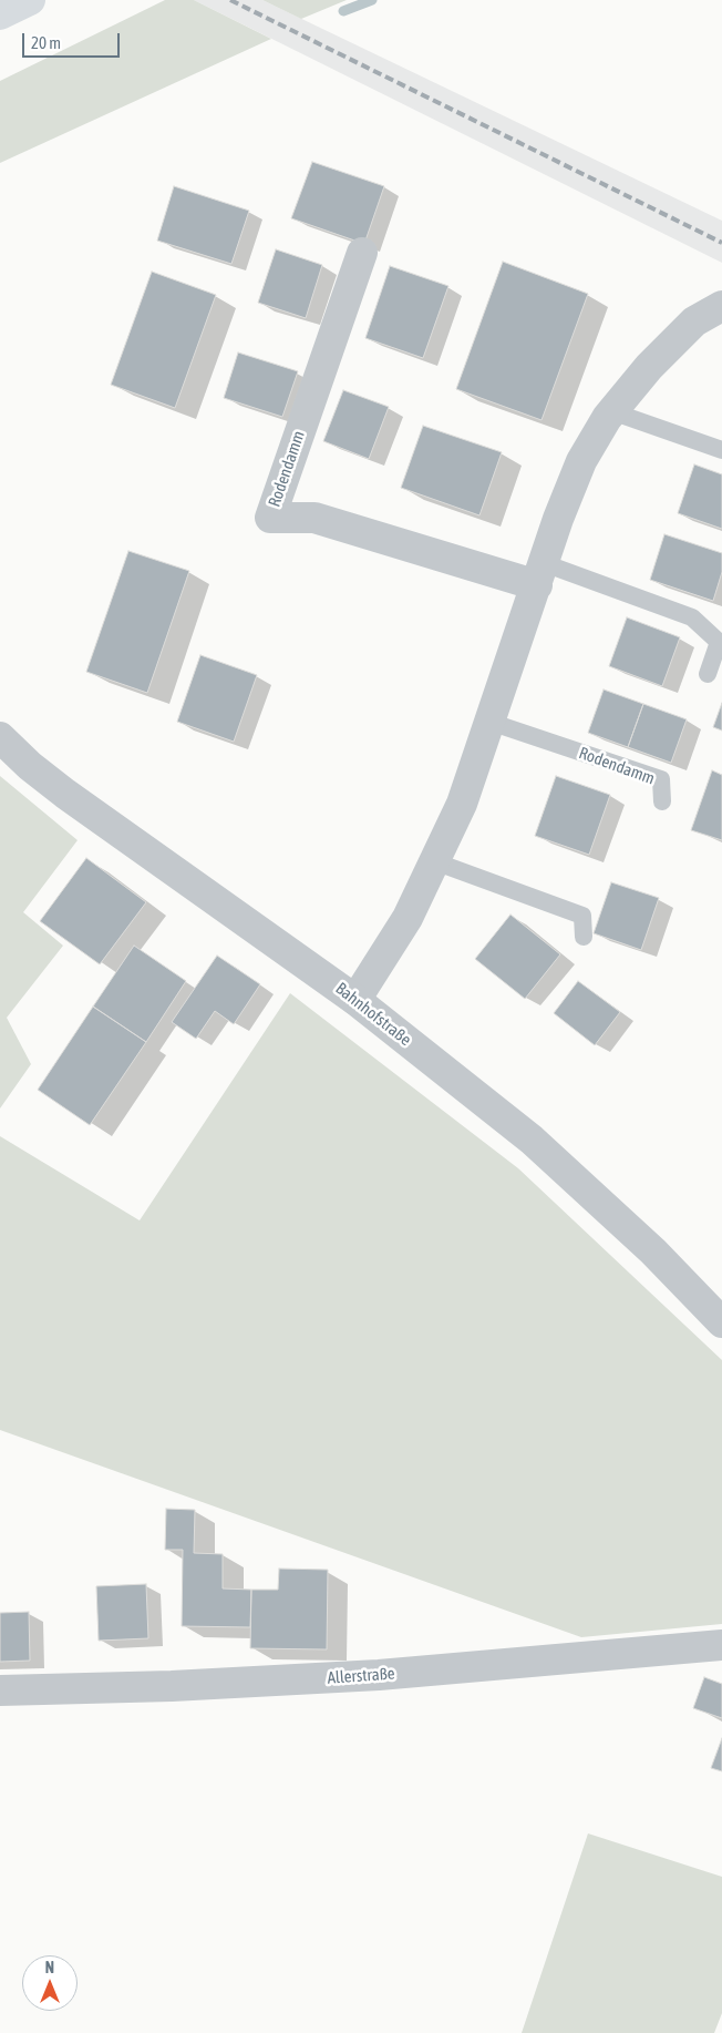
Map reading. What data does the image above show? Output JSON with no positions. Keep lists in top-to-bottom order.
{
  "streets": {
    "street": ["Rodendamm", "Bahnhofstraße", "Allerstraße"]
  },
  "scale_bar": "20 m",
  "north": "top"
}
